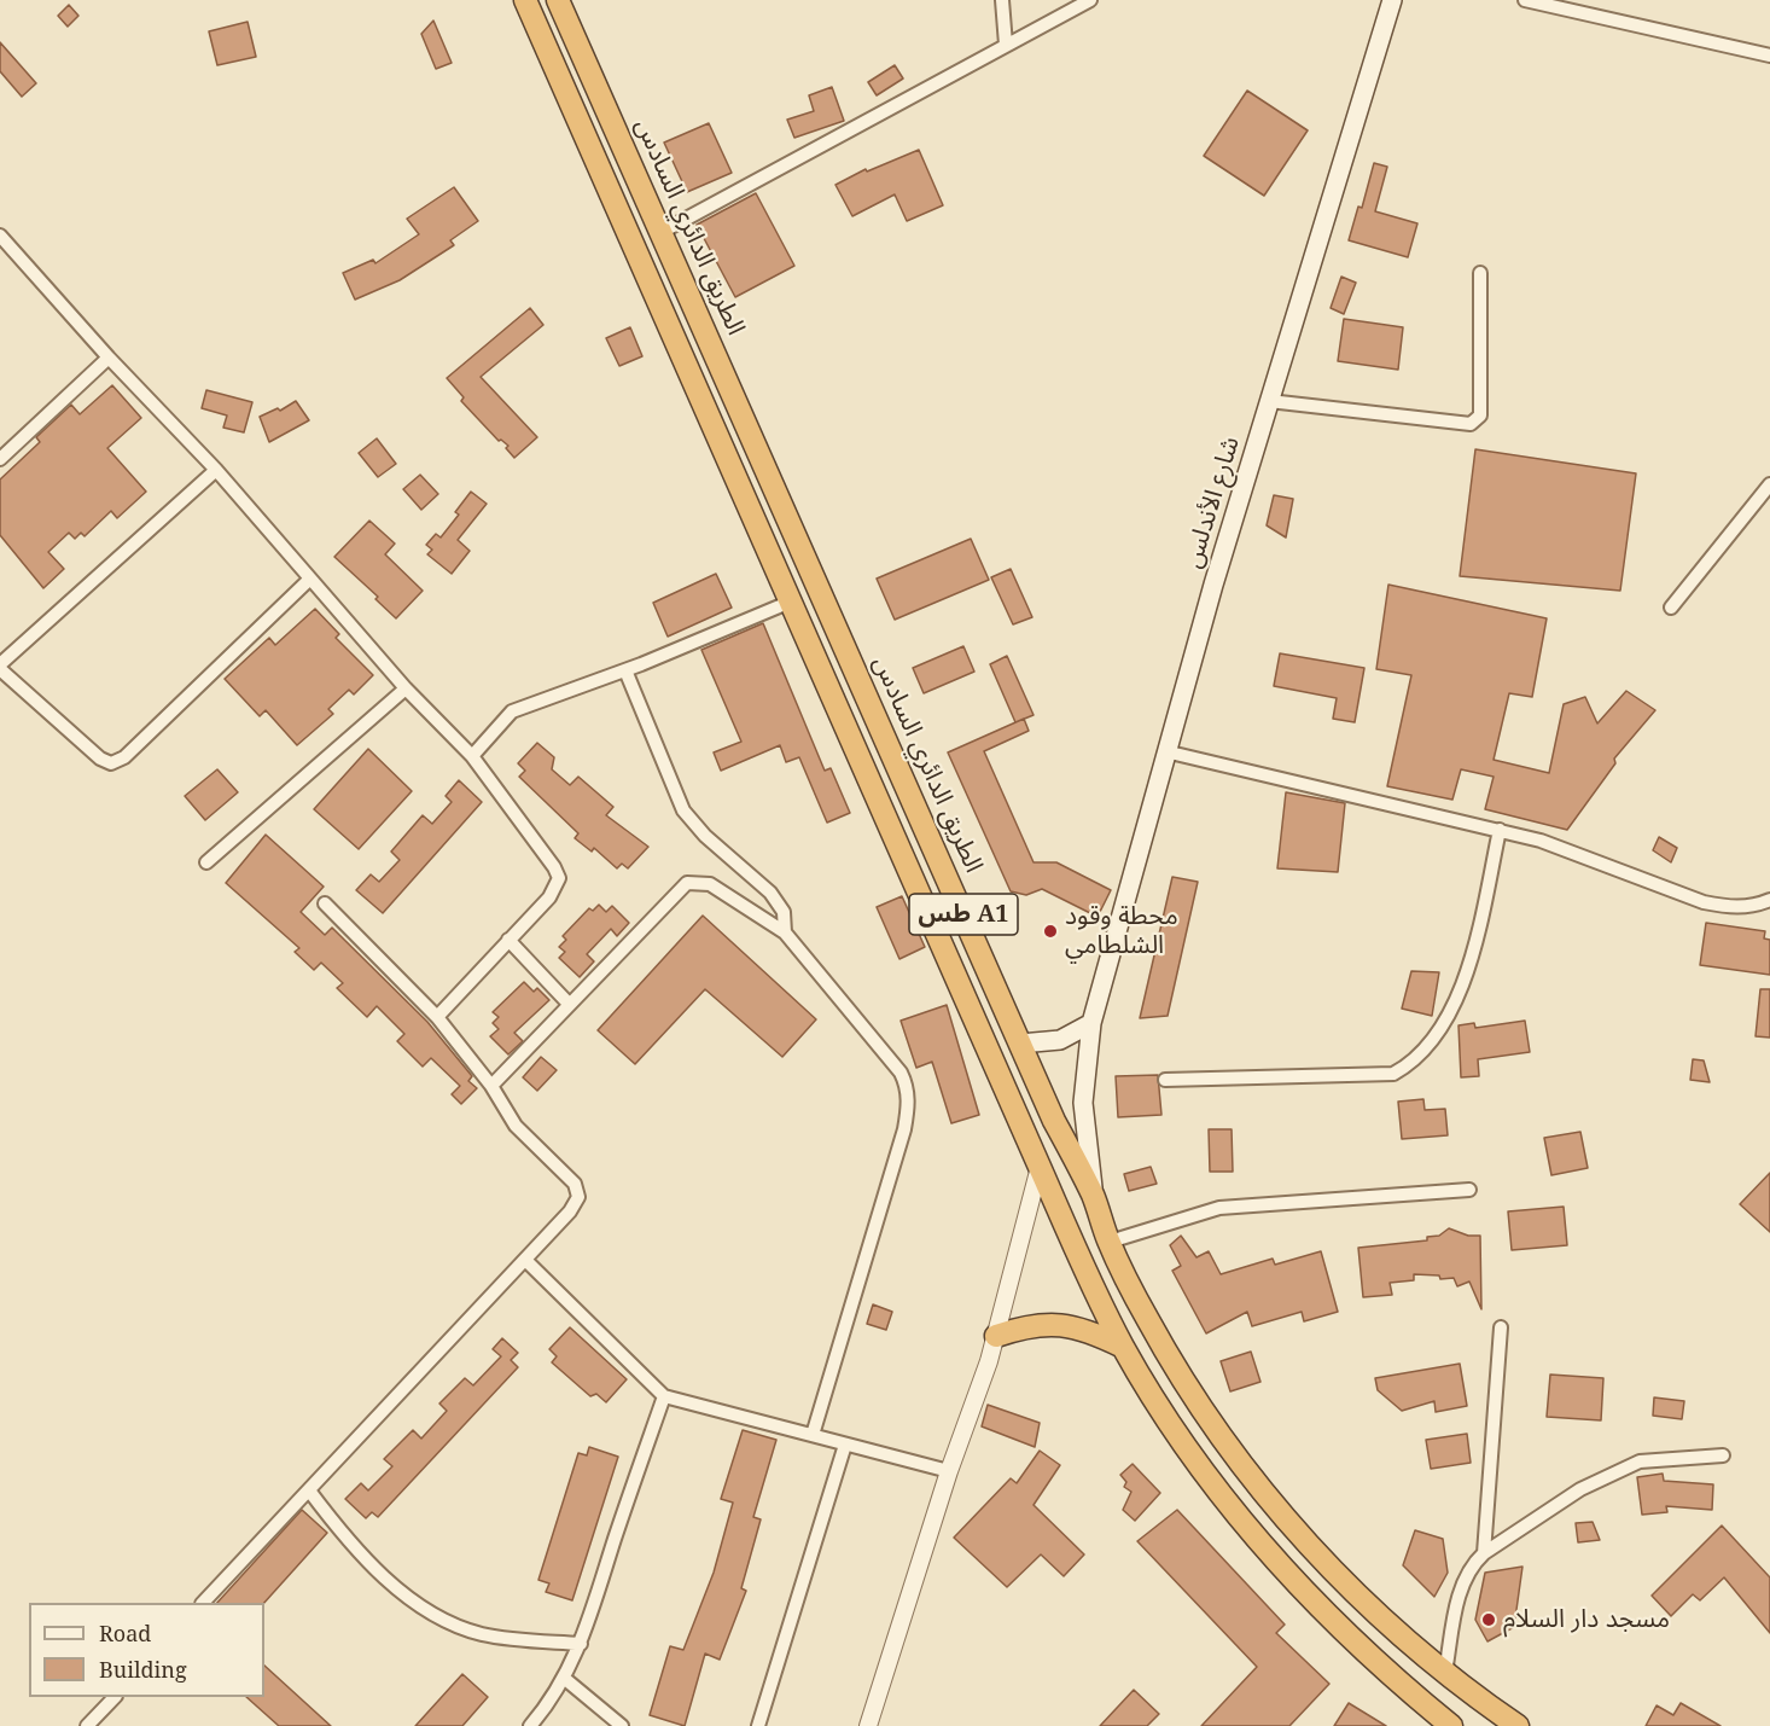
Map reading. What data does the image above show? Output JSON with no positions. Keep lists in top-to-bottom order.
{
  "streets": {
    "highway": ["الطريق الدائري السادس", "طس A1"],
    "main road": ["شارع الأندلس"]
  },
  "crossings": [
    ["الطريق الدائري السادس", "شارع الأندلس"]
  ],
  "places": ["محطة وقود الشلطامي", "مسجد دار السلام"],
  "legend": ["Road", "Building"]
}
